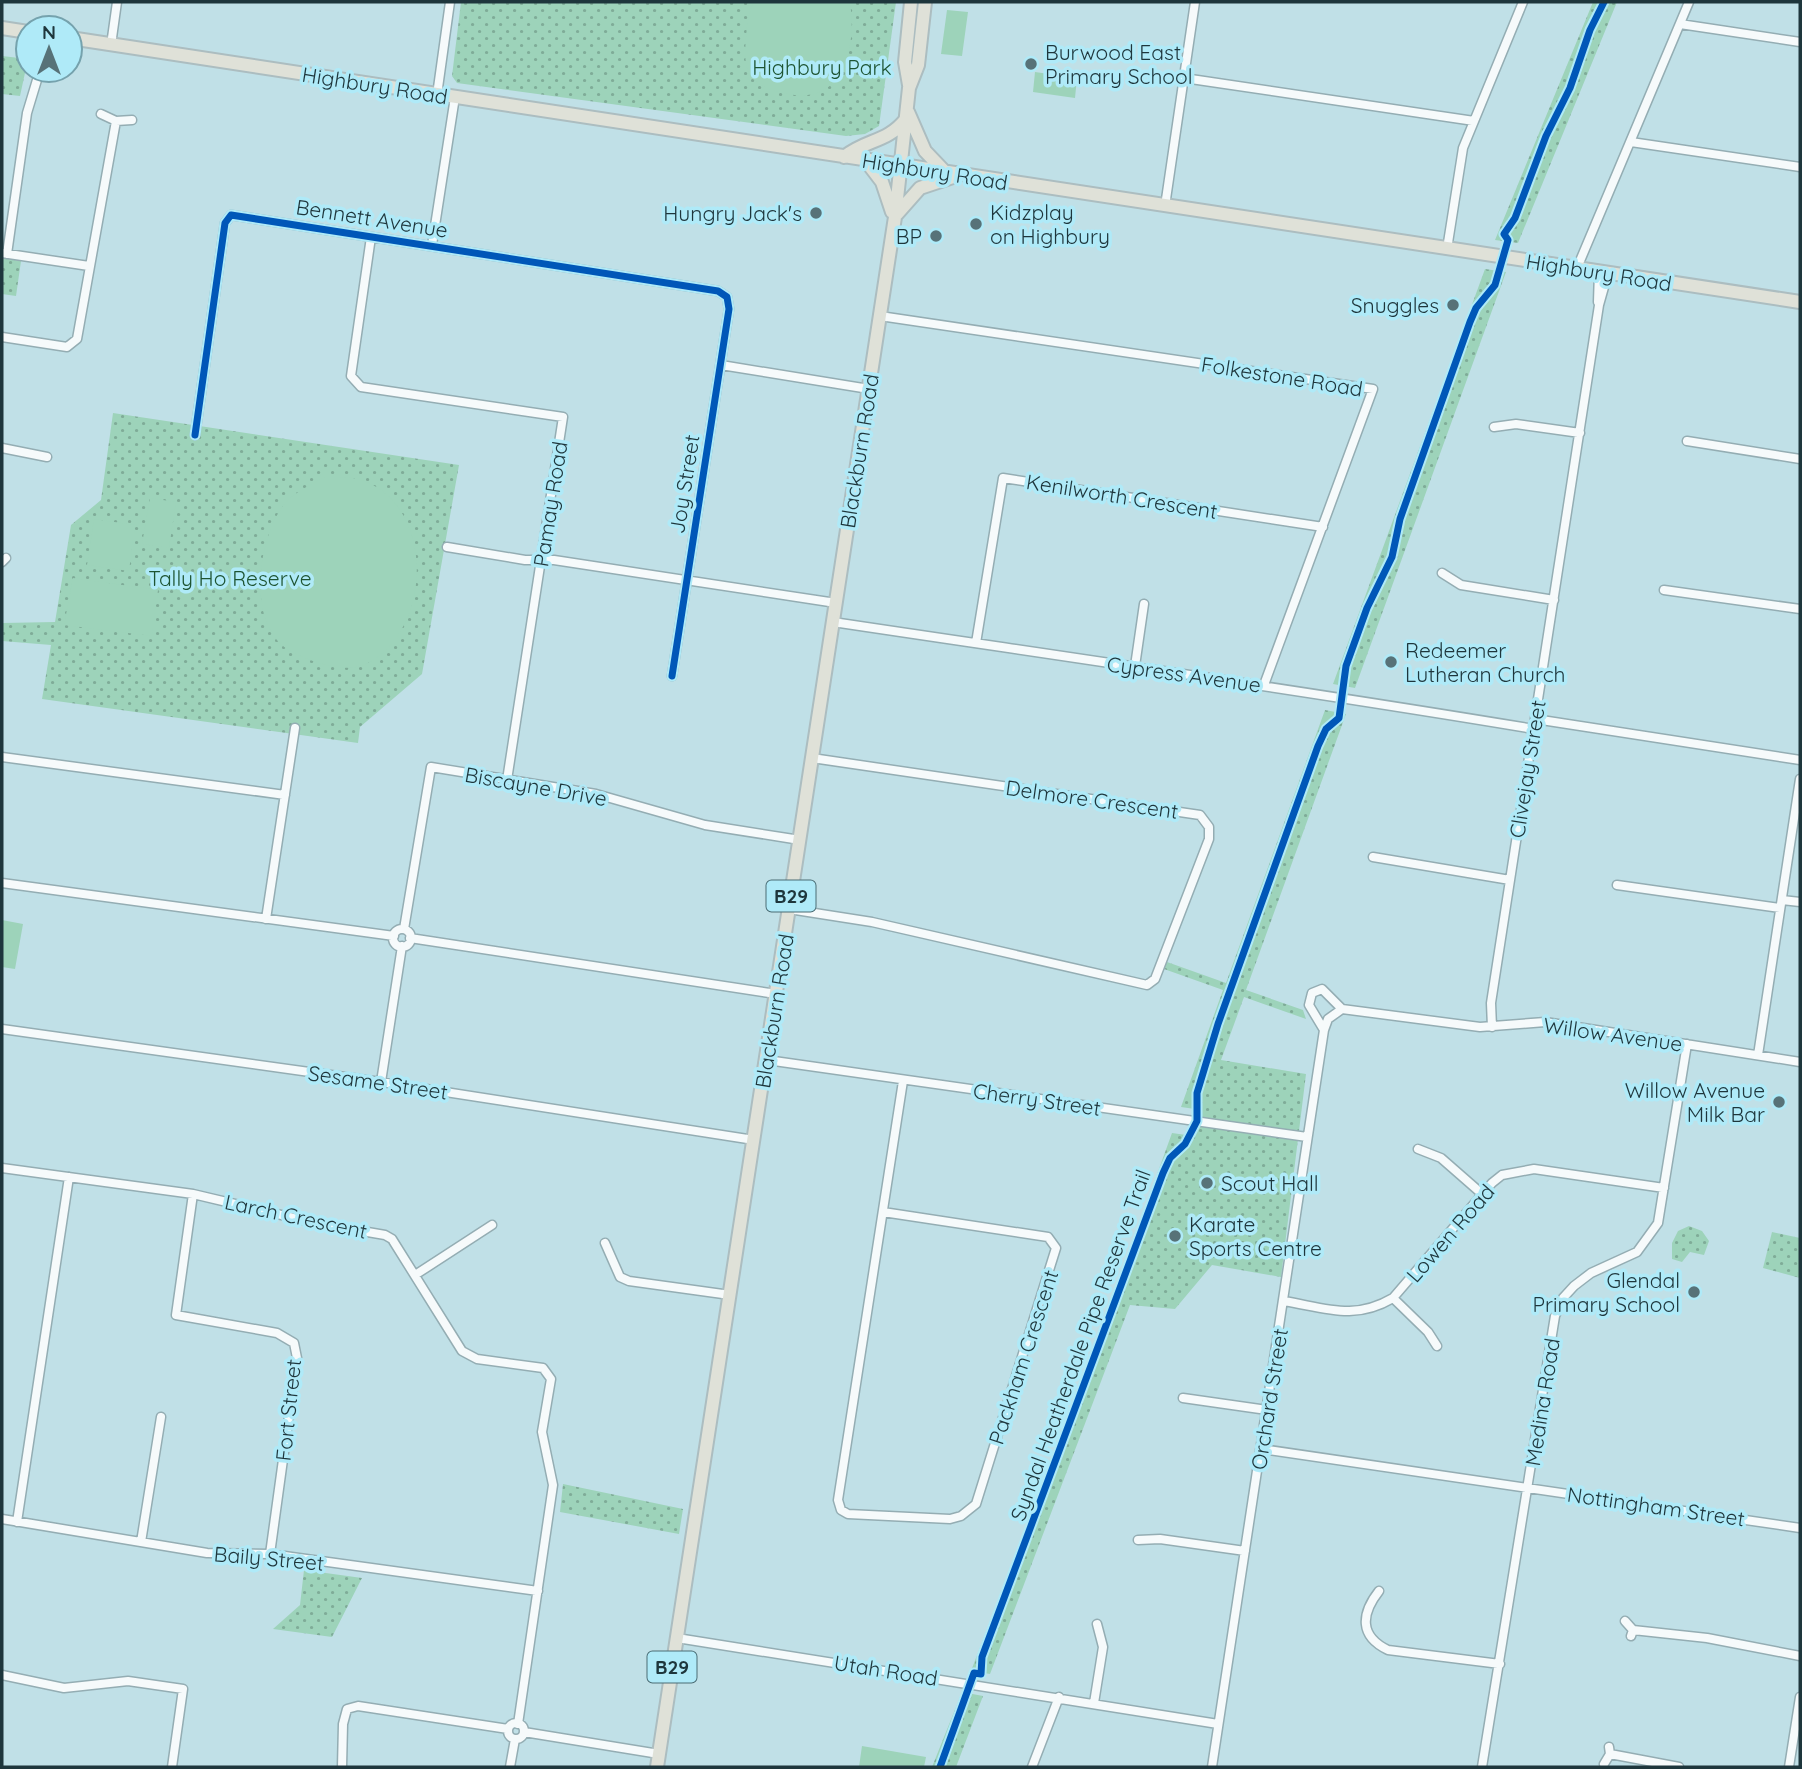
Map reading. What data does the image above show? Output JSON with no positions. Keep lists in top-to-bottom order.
{
  "streets": {
    "main road": ["Highbury Road", "Blackburn Road", "B29"],
    "street": [
      "Bennett Avenue",
      "Folkestone Road",
      "Joy Street",
      "Kenilworth Crescent",
      "Pamay Road",
      "Cypress Avenue",
      "Clivejay Street",
      "Biscayne Drive",
      "Delmore Crescent",
      "Willow Avenue",
      "Sesame Street",
      "Cherry Street",
      "Larch Crescent",
      "Lowen Road",
      "Packham Crescent",
      "Orchard Street",
      "Medina Road",
      "Fort Street",
      "Nottingham Street",
      "Baily Street",
      "Utah Road"
    ],
    "cycle path": ["Syndal Heatherdale Pipe Reserve Trail"]
  },
  "crossings": [
    ["Highbury Road", "Blackburn Road"],
    ["Highbury Road", "Clivejay Street"],
    ["Bennett Avenue", "Joy Street"],
    ["Bennett Avenue", "Pamay Road"],
    ["Folkestone Road", "Blackburn Road"],
    ["Folkestone Road", "Kenilworth Crescent"],
    ["Folkestone Road", "Cypress Avenue"],
    ["Blackburn Road", "Cypress Avenue"],
    ["Blackburn Road", "Biscayne Drive"],
    ["Blackburn Road", "Delmore Crescent"],
    ["Blackburn Road", "Sesame Street"],
    ["Blackburn Road", "Cherry Street"],
    ["Blackburn Road", "Utah Road"],
    ["Kenilworth Crescent", "Cypress Avenue"],
    ["Pamay Road", "Biscayne Drive"],
    ["Cypress Avenue", "Clivejay Street"],
    ["Clivejay Street", "Willow Avenue"],
    ["Willow Avenue", "Medina Road"],
    ["Cherry Street", "Orchard Street"],
    ["Larch Crescent", "Fort Street"],
    ["Larch Crescent", "Baily Street"],
    ["Lowen Road", "Orchard Street"],
    ["Lowen Road", "Medina Road"],
    ["Orchard Street", "Nottingham Street"],
    ["Orchard Street", "Utah Road"],
    ["Medina Road", "Nottingham Street"],
    ["Fort Street", "Baily Street"]
  ],
  "parks": ["Highbury Park", "Tally Ho Reserve"],
  "places": [
    "Burwood East Primary School",
    "Hungry Jack's",
    "Kidzplay on Highbury",
    "BP",
    "Snuggles",
    "Redeemer Lutheran Church",
    "Willow Avenue Milk Bar",
    "Scout Hall",
    "Karate Sports Centre",
    "Glendal Primary School"
  ],
  "north": "top"
}
